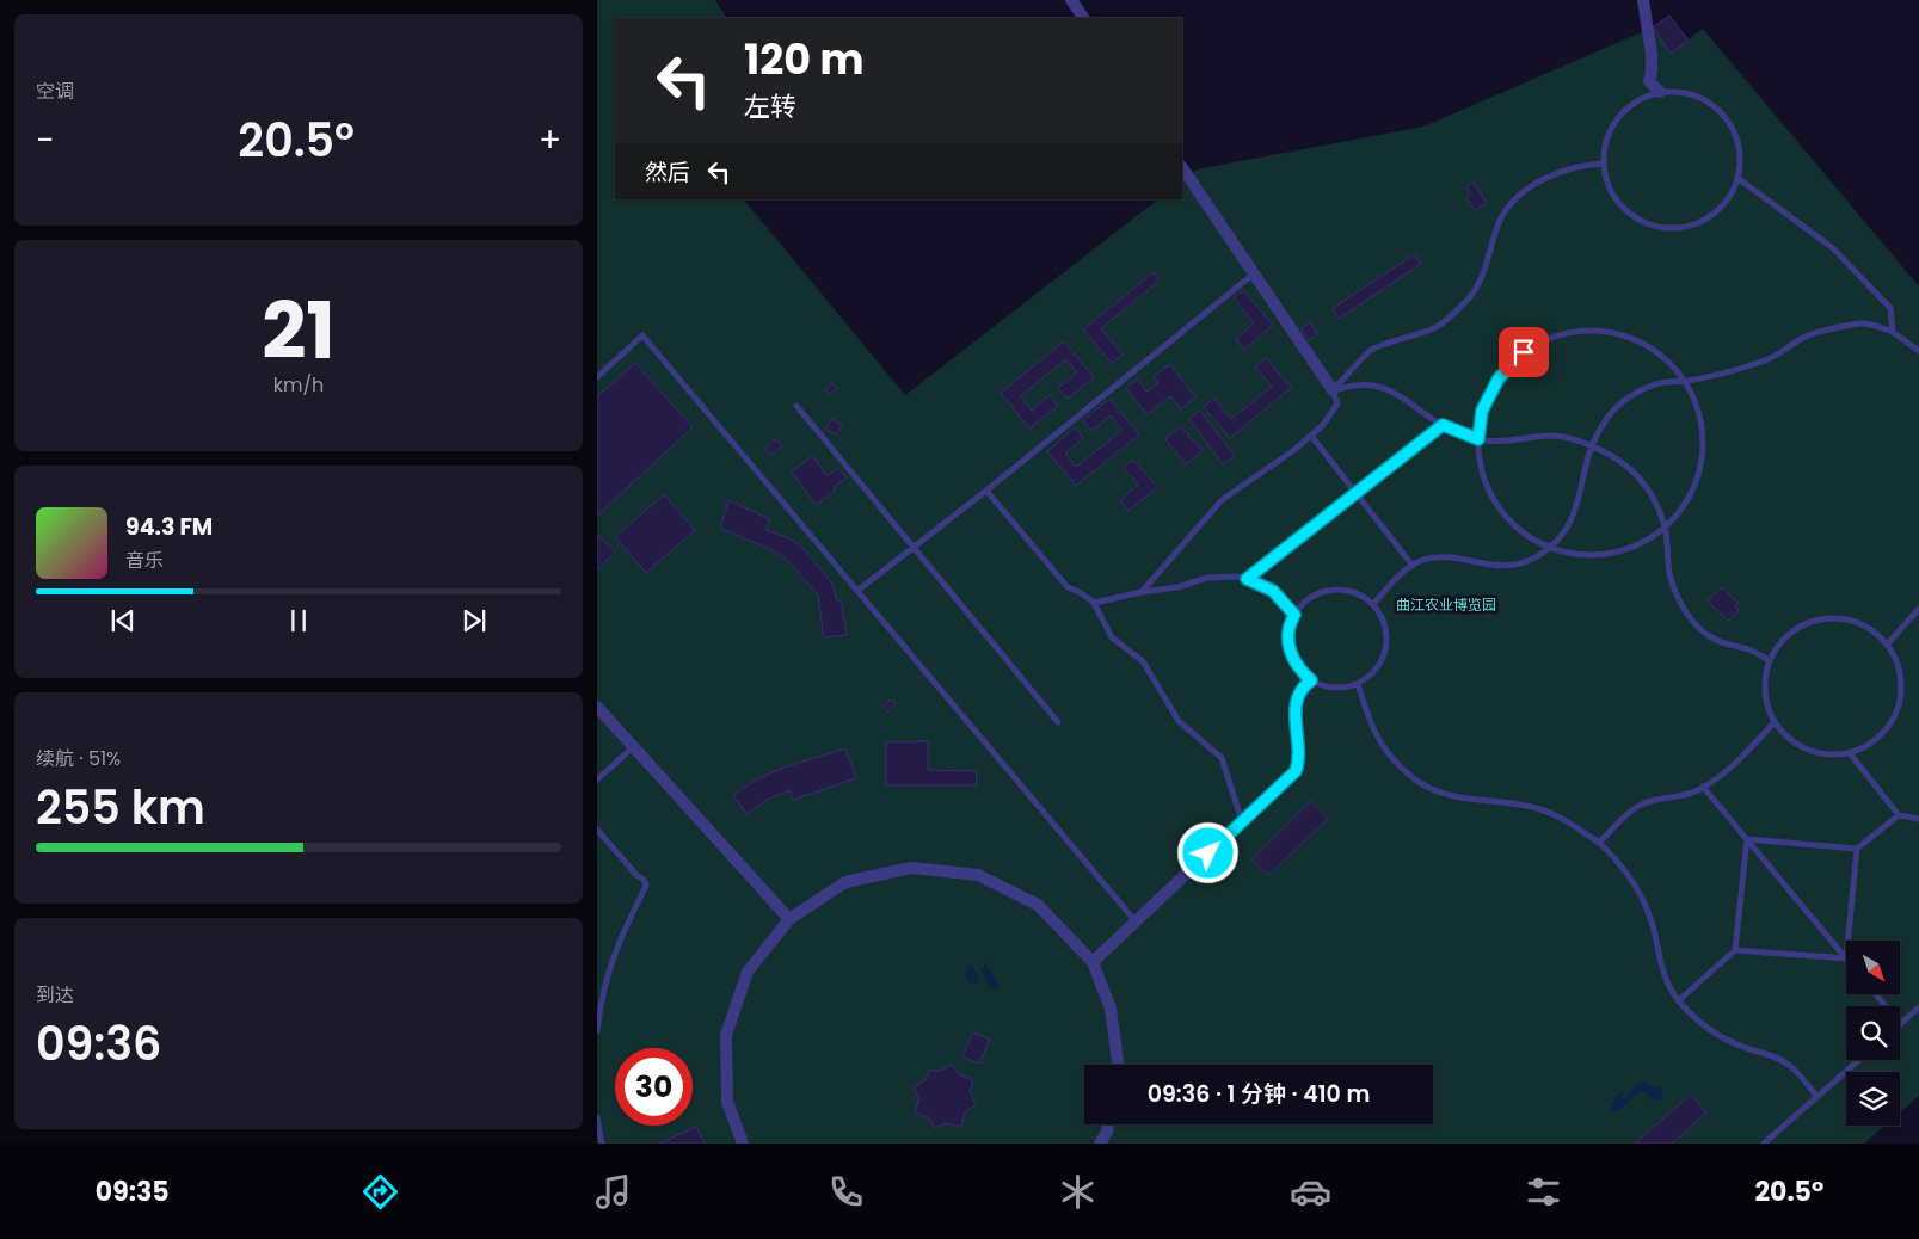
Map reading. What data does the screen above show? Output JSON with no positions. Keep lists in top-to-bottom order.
{
  "parks": ["曲江农业博览园"],
  "north": "bottom right",
  "page": {
    "tile": [
      "空调",
      ["21", "km/h"],
      ["续航 · 51%", "255 km"],
      ["到达", "09:36"]
    ],
    "turn": ["120 m", "左转"],
    "heat": ["−", "20.5°", "+"],
    "then": "然后",
    "song": ["94.3 FM", "音乐"],
    "limit": "30",
    "trip": "09:36 · 1 分钟 · 410 m",
    "tabs": ["09:35", "20.5°"]
  }
}
